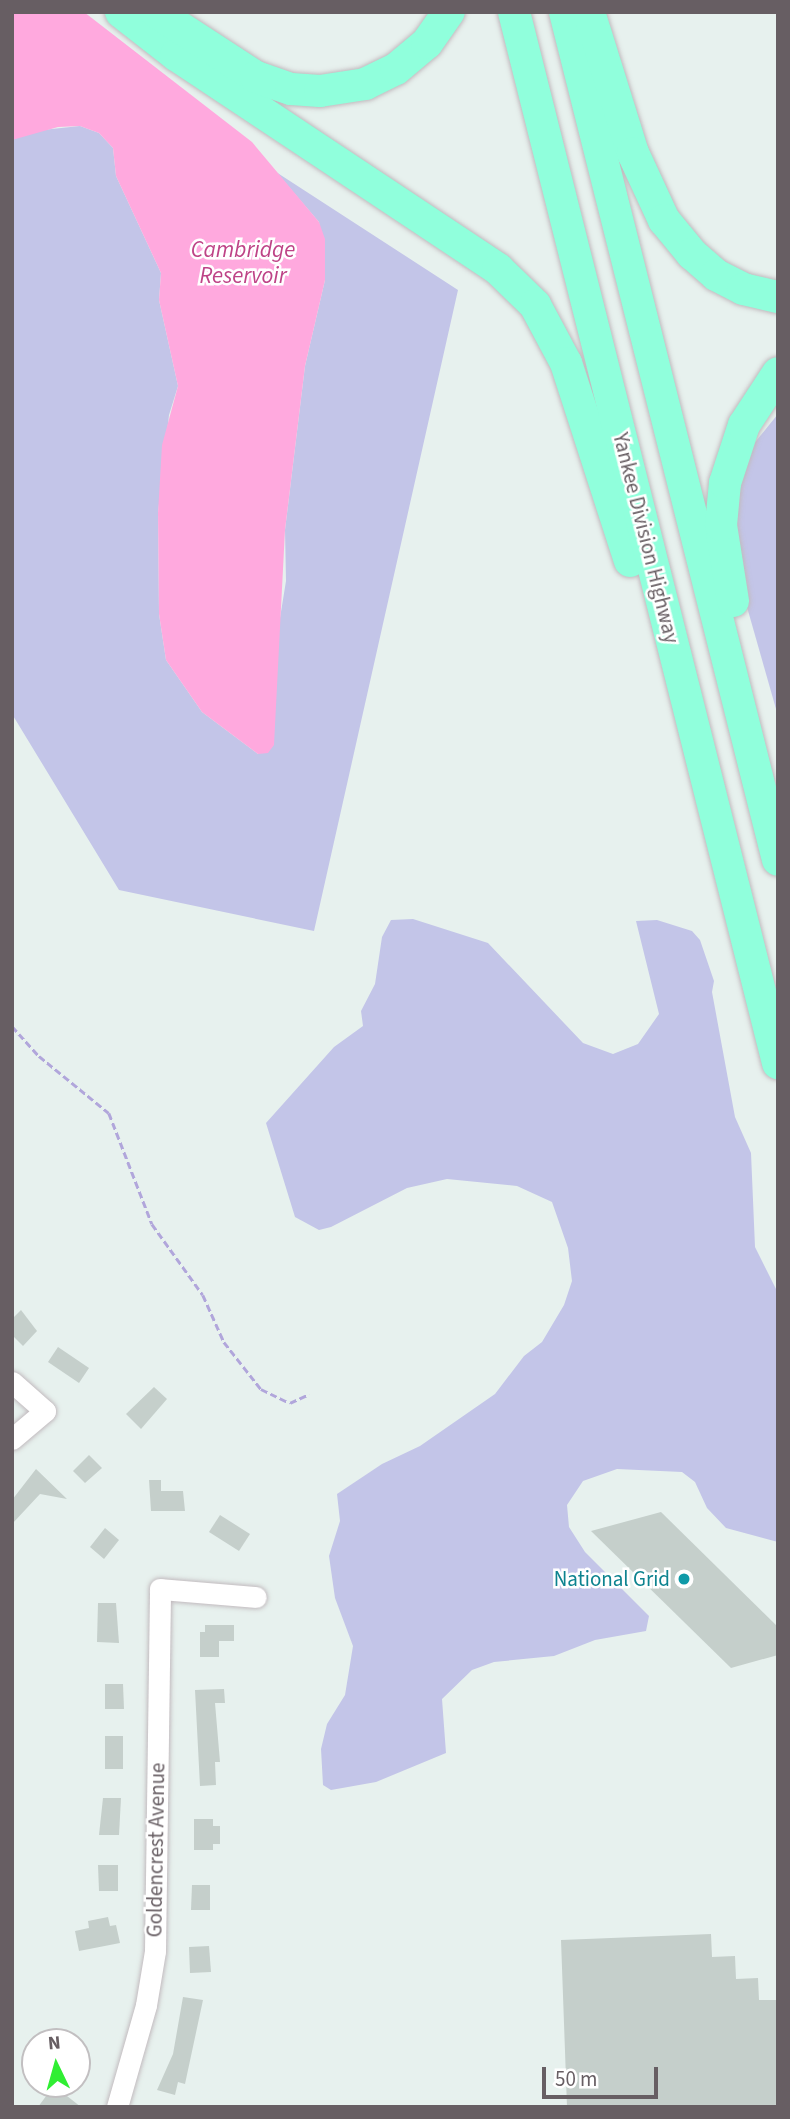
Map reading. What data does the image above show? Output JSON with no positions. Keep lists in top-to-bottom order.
{
  "streets": {
    "highway": ["Yankee Division Highway"],
    "street": ["Goldencrest Avenue"]
  },
  "water": ["Cambridge Reservoir"],
  "places": ["National Grid"],
  "scale_bar": "50 m",
  "north": "top"
}
